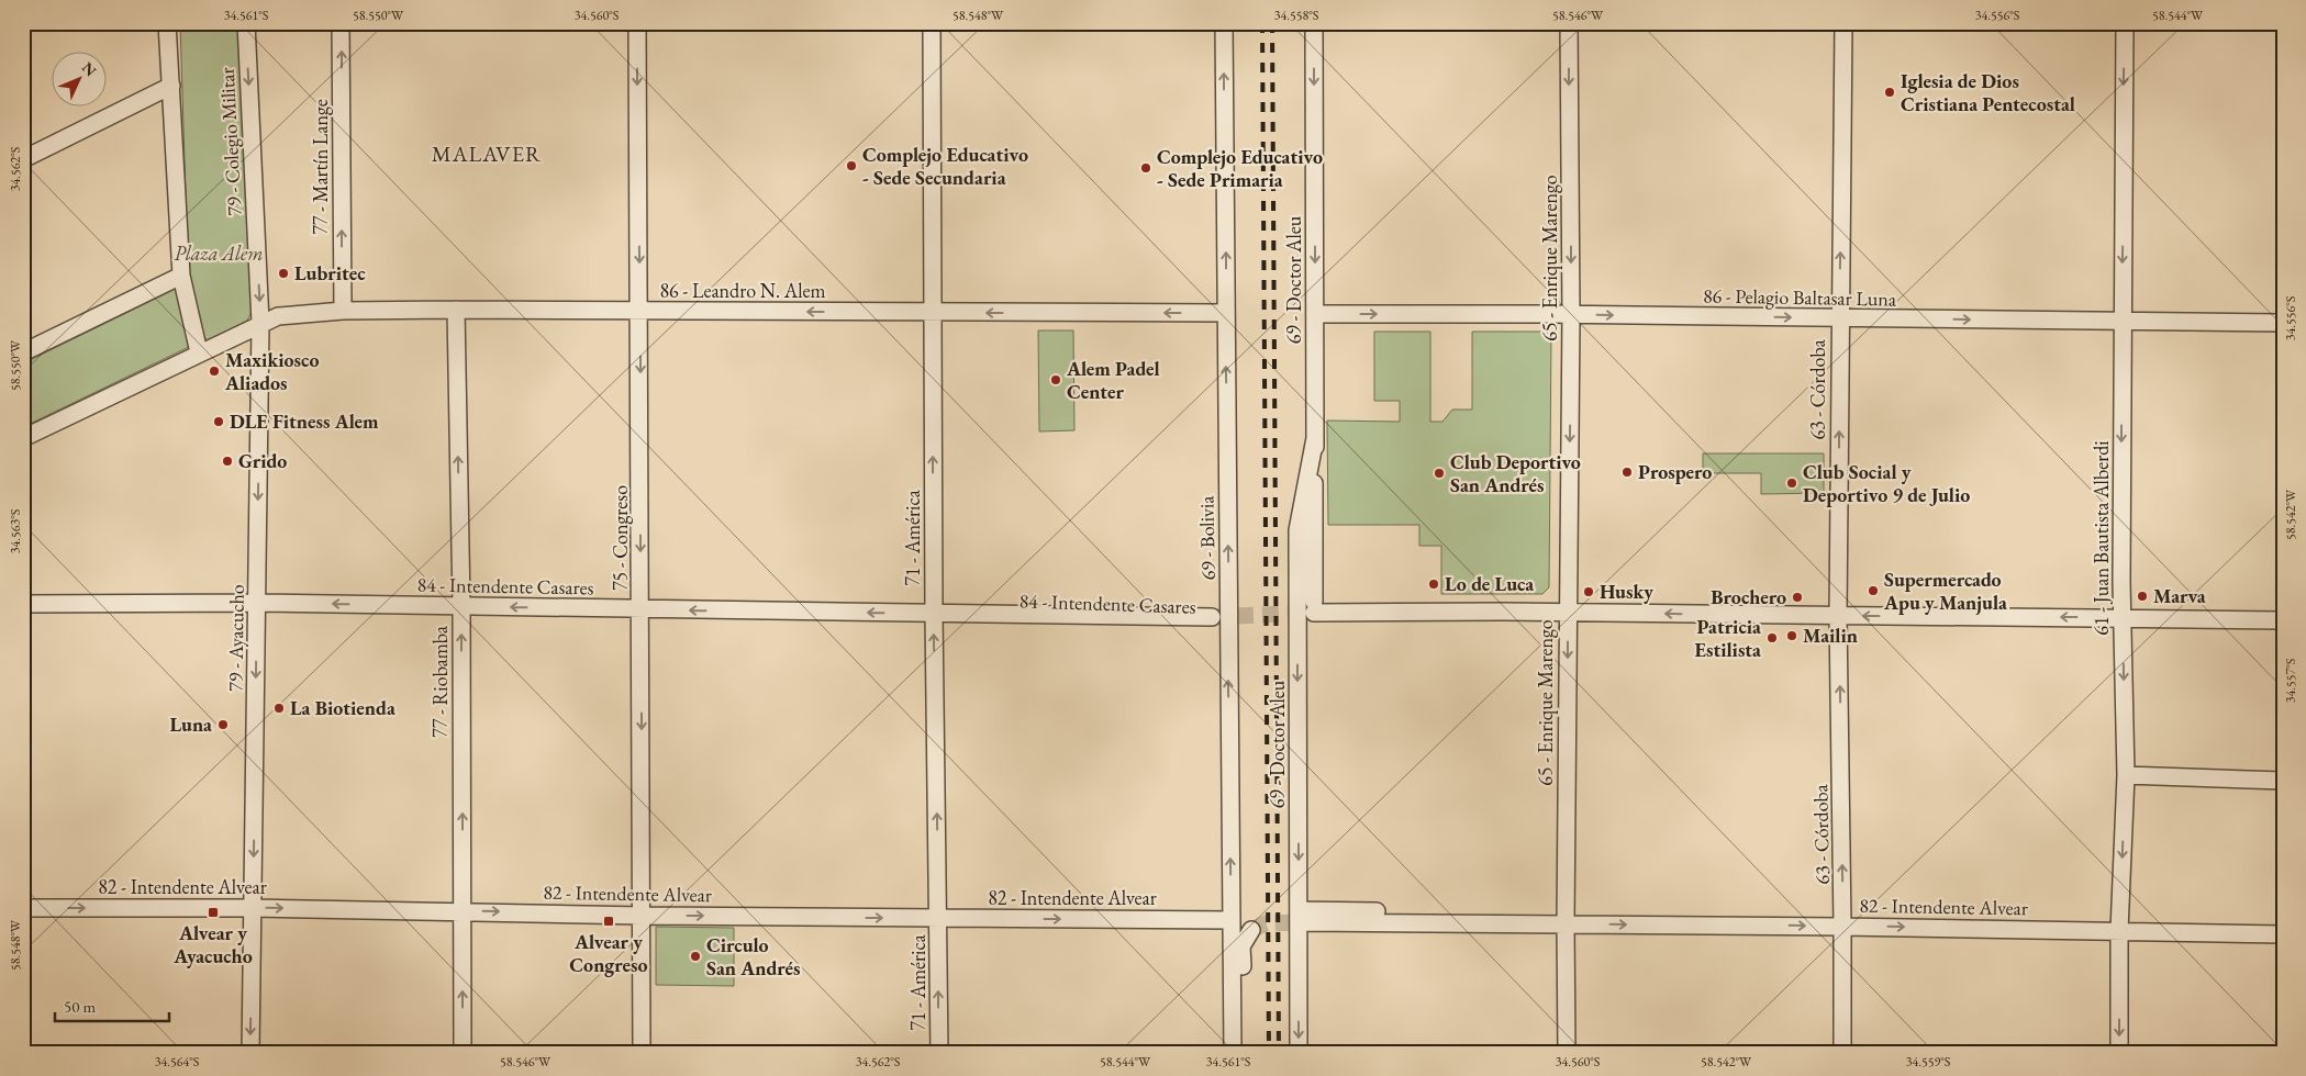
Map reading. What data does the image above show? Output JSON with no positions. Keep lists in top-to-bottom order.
{
  "streets": {
    "street": [
      "79 - Colegio Militar",
      "77 - Martín Lange",
      "65 - Enrique Marengo",
      "69 - Doctor Aleu",
      "86 - Leandro N. Alem",
      "86 - Pelagio Baltasar Luna",
      "63 - Córdoba",
      "75 - Congreso",
      "71 - América",
      "69 - Bolivia",
      "61 - Juan Bautista Alberdi",
      "84 - Intendente Casares",
      "79 - Ayacucho",
      "77 - Riobamba",
      "82 - Intendente Alvear"
    ]
  },
  "crossings": [
    ["79 - Colegio Militar", "86 - Leandro N. Alem"],
    ["79 - Colegio Militar", "79 - Ayacucho"],
    ["77 - Martín Lange", "86 - Leandro N. Alem"],
    ["65 - Enrique Marengo", "86 - Pelagio Baltasar Luna"],
    ["65 - Enrique Marengo", "82 - Intendente Alvear"],
    ["69 - Doctor Aleu", "86 - Pelagio Baltasar Luna"],
    ["69 - Doctor Aleu", "82 - Intendente Alvear"],
    ["86 - Leandro N. Alem", "75 - Congreso"],
    ["86 - Leandro N. Alem", "71 - América"],
    ["86 - Leandro N. Alem", "69 - Bolivia"],
    ["86 - Leandro N. Alem", "79 - Ayacucho"],
    ["86 - Leandro N. Alem", "77 - Riobamba"],
    ["86 - Pelagio Baltasar Luna", "63 - Córdoba"],
    ["86 - Pelagio Baltasar Luna", "61 - Juan Bautista Alberdi"],
    ["63 - Córdoba", "82 - Intendente Alvear"],
    ["75 - Congreso", "84 - Intendente Casares"],
    ["75 - Congreso", "82 - Intendente Alvear"],
    ["71 - América", "84 - Intendente Casares"],
    ["71 - América", "82 - Intendente Alvear"],
    ["69 - Bolivia", "84 - Intendente Casares"],
    ["69 - Bolivia", "82 - Intendente Alvear"],
    ["61 - Juan Bautista Alberdi", "82 - Intendente Alvear"],
    ["84 - Intendente Casares", "79 - Ayacucho"],
    ["84 - Intendente Casares", "77 - Riobamba"],
    ["79 - Ayacucho", "82 - Intendente Alvear"],
    ["77 - Riobamba", "82 - Intendente Alvear"]
  ],
  "one_way": [
    "77 - Martín Lange",
    "65 - Enrique Marengo",
    "69 - Doctor Aleu",
    "86 - Leandro N. Alem",
    "86 - Pelagio Baltasar Luna",
    "63 - Córdoba",
    "75 - Congreso",
    "71 - América",
    "69 - Bolivia",
    "61 - Juan Bautista Alberdi",
    "84 - Intendente Casares",
    "79 - Ayacucho",
    "77 - Riobamba",
    "82 - Intendente Alvear"
  ],
  "districts": ["MALAVER"],
  "parks": ["Plaza Alem"],
  "places": {
    "other": [
      "Iglesia de Dios Cristiana Pentecostal",
      "Complejo Educativo - Sede Secundaria",
      "Complejo Educativo - Sede Primaria",
      "Lubritec",
      "Maxikiosco Aliados",
      "Alem Padel Center",
      "DLE Fitness Alem",
      "Grido",
      "Prospero",
      "Club Deportivo San Andrés",
      "Club Social y Deportivo 9 de Julio",
      "Lo de Luca",
      "Supermercado Apu y Manjula",
      "Husky",
      "Marva",
      "Brochero",
      "Mailin",
      "Patricia Estilista",
      "La Biotienda",
      "Luna",
      "Circulo San Andrés"
    ],
    "transit": ["Alvear y Ayacucho", "Alvear y Congreso"]
  },
  "scale_bar": "50 m",
  "north": "top right",
  "coordinates": [
    "34.561°S",
    "58.550°W",
    "34.560°S",
    "58.548°W",
    "34.558°S",
    "58.546°W",
    "34.556°S",
    "58.544°W",
    "34.562°S",
    "58.542°W",
    "34.563°S",
    "34.557°S",
    "34.564°S",
    "34.559°S"
  ]
}
